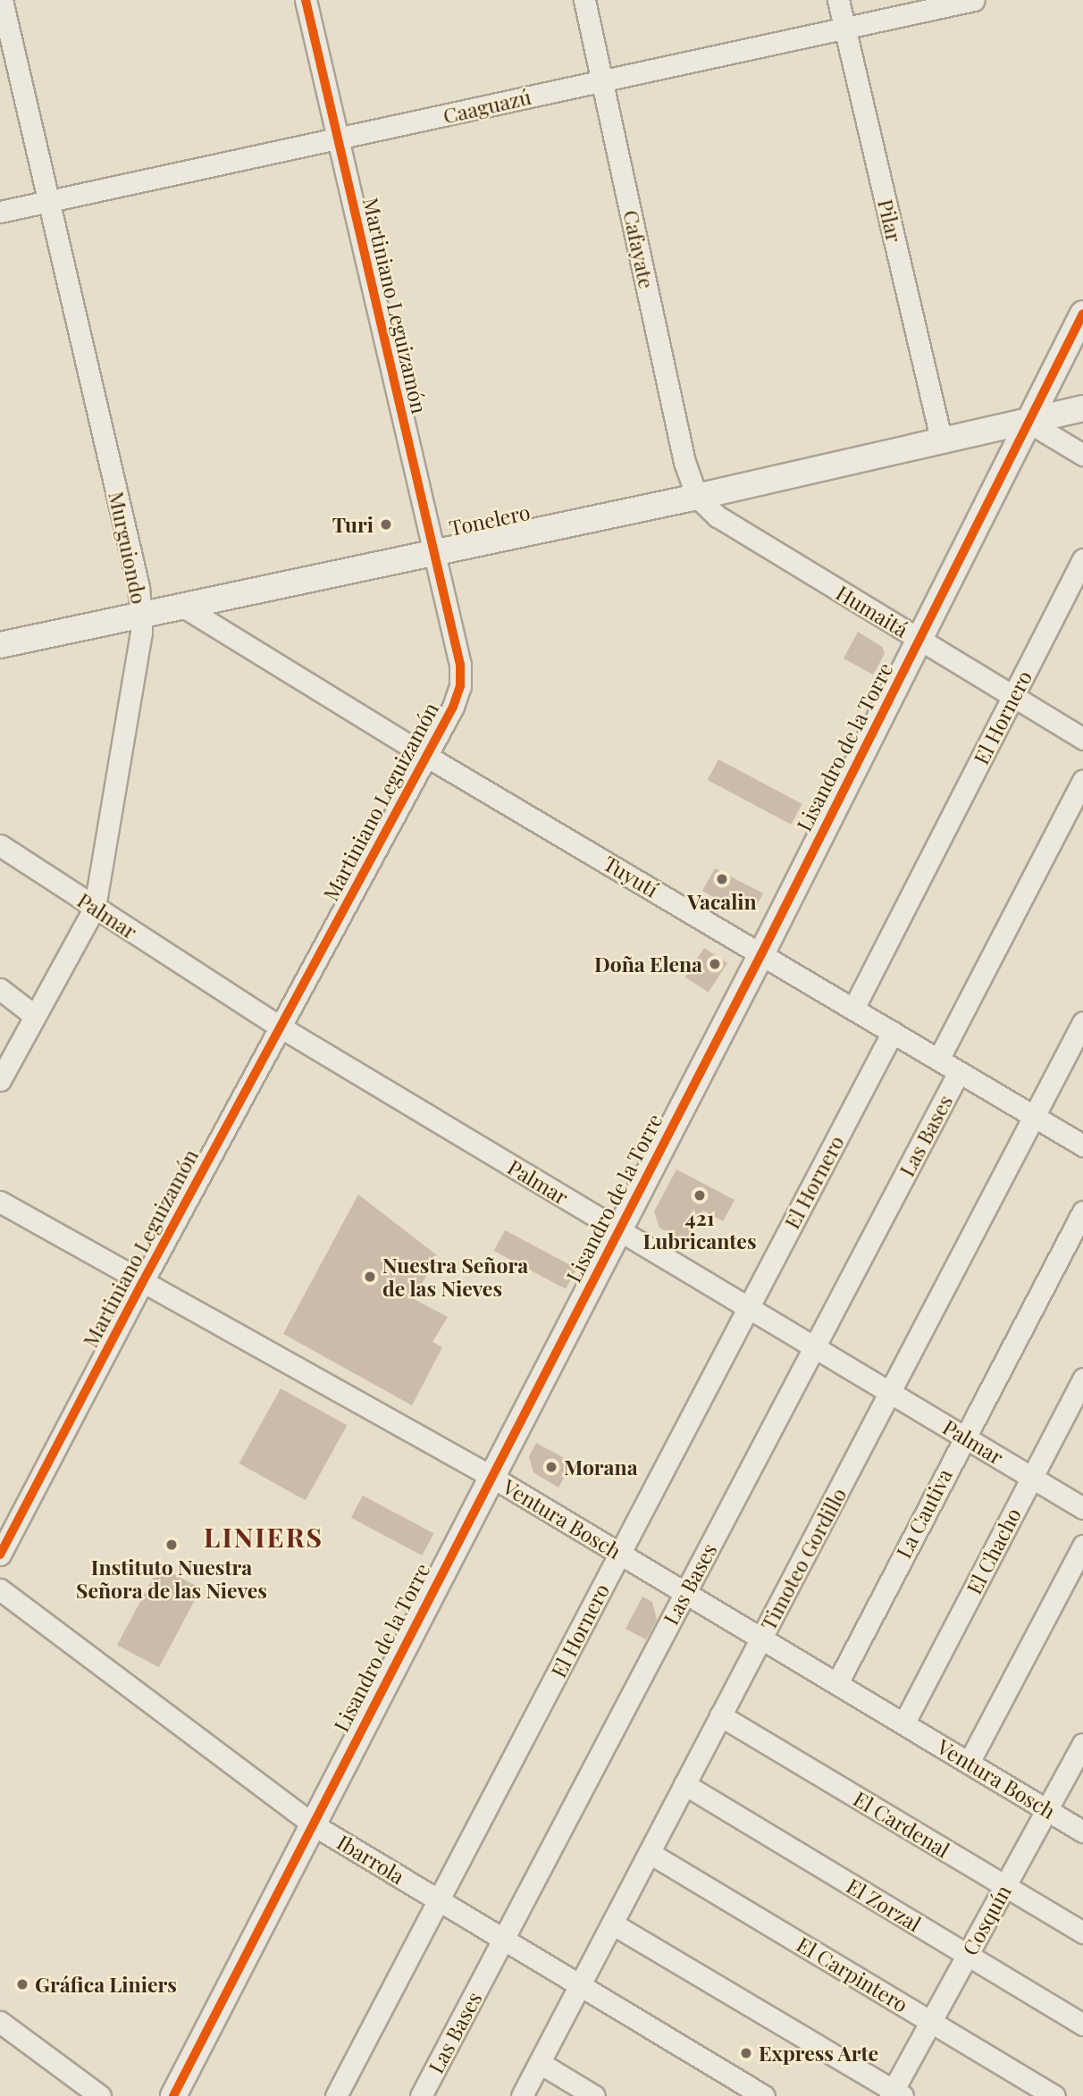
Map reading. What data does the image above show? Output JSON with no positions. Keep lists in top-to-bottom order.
{
  "streets": {
    "street": [
      "Caaguazú",
      "Pilar",
      "Cafayate",
      "Martiniano Leguizamón",
      "Tonelero",
      "Murguiondo",
      "Humaitá",
      "El Hornero",
      "Lisandro de la Torre",
      "Tuyutí",
      "Palmar",
      "Las Bases",
      "La Cautiva",
      "Ventura Bosch",
      "El Chacho",
      "Timoteo Gordillo",
      "El Cardenal",
      "Ibarrola",
      "El Zorzal",
      "Cosquín",
      "El Carpintero"
    ]
  },
  "crossings": [
    ["Caaguazú", "Pilar"],
    ["Caaguazú", "Cafayate"],
    ["Caaguazú", "Martiniano Leguizamón"],
    ["Caaguazú", "Murguiondo"],
    ["Pilar", "Tonelero"],
    ["Cafayate", "Tonelero"],
    ["Cafayate", "Humaitá"],
    ["Martiniano Leguizamón", "Tonelero"],
    ["Martiniano Leguizamón", "Tuyutí"],
    ["Martiniano Leguizamón", "Palmar"],
    ["Martiniano Leguizamón", "Ventura Bosch"],
    ["Tonelero", "Murguiondo"],
    ["Tonelero", "Humaitá"],
    ["Tonelero", "Lisandro de la Torre"],
    ["Tonelero", "Tuyutí"],
    ["Murguiondo", "Palmar"],
    ["Humaitá", "El Hornero"],
    ["Humaitá", "Lisandro de la Torre"],
    ["El Hornero", "Tuyutí"],
    ["El Hornero", "Palmar"],
    ["El Hornero", "Ventura Bosch"],
    ["El Hornero", "Ibarrola"],
    ["Lisandro de la Torre", "Tuyutí"],
    ["Lisandro de la Torre", "Palmar"],
    ["Lisandro de la Torre", "Ventura Bosch"],
    ["Lisandro de la Torre", "Ibarrola"],
    ["Tuyutí", "Las Bases"],
    ["Tuyutí", "Timoteo Gordillo"],
    ["Palmar", "Las Bases"],
    ["Palmar", "La Cautiva"],
    ["Palmar", "El Chacho"],
    ["Palmar", "Timoteo Gordillo"],
    ["Las Bases", "Ventura Bosch"],
    ["Las Bases", "Ibarrola"],
    ["La Cautiva", "Ventura Bosch"],
    ["Ventura Bosch", "El Chacho"],
    ["Ventura Bosch", "Timoteo Gordillo"],
    ["Ventura Bosch", "Cosquín"],
    ["Timoteo Gordillo", "El Cardenal"],
    ["Timoteo Gordillo", "Ibarrola"],
    ["Timoteo Gordillo", "El Zorzal"],
    ["Timoteo Gordillo", "El Carpintero"],
    ["El Cardenal", "Cosquín"],
    ["El Zorzal", "Cosquín"],
    ["Cosquín", "El Carpintero"]
  ],
  "districts": ["LINIERS"],
  "places": [
    "Turi",
    "Vacalin",
    "Doña Elena",
    "421 Lubricantes",
    "Nuestra Señora de las Nieves",
    "Morana",
    "Instituto Nuestra Señora de las Nieves",
    "Gráfica Liniers",
    "Express Arte"
  ]
}
